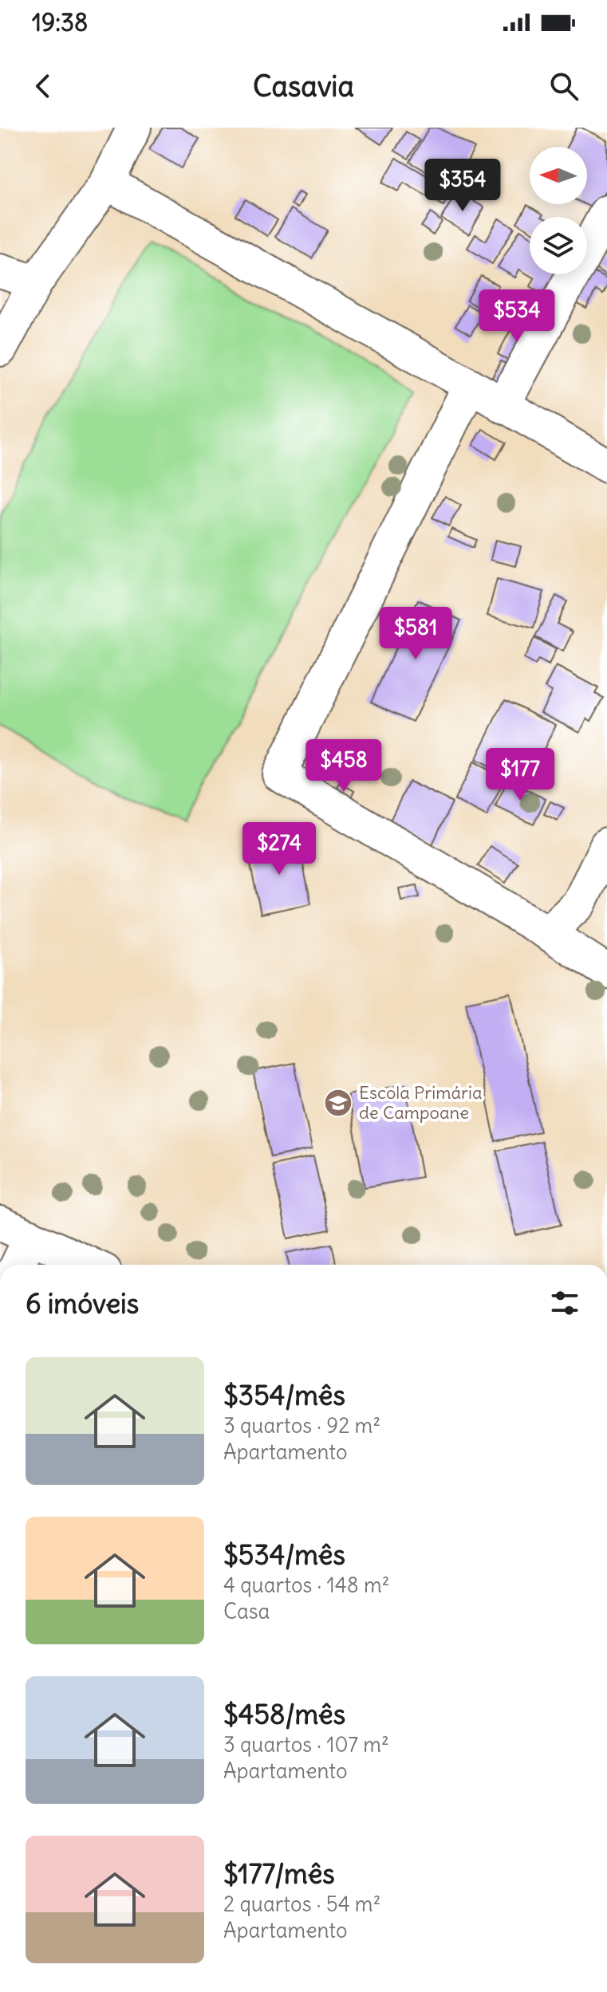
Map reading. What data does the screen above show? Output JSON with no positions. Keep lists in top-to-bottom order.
{
  "places": {
    "school or university": ["Escola Primária de Campoane"]
  },
  "north": "left",
  "page": {
    "status": "19:38",
    "header": "Casavia",
    "price": [
      "$354",
      "$534",
      "$581",
      "$458",
      "$177",
      "$274"
    ],
    "heading": "6 imóveis",
    "list": [
      {
        "name": "$354/mês",
        "note": "3 quartos · 92 m² · Apartamento"
      },
      {
        "name": "$534/mês",
        "note": "4 quartos · 148 m² · Casa"
      },
      {
        "name": "$458/mês",
        "note": "3 quartos · 107 m² · Apartamento"
      },
      {
        "name": "$177/mês",
        "note": "2 quartos · 54 m² · Apartamento"
      }
    ]
  }
}
